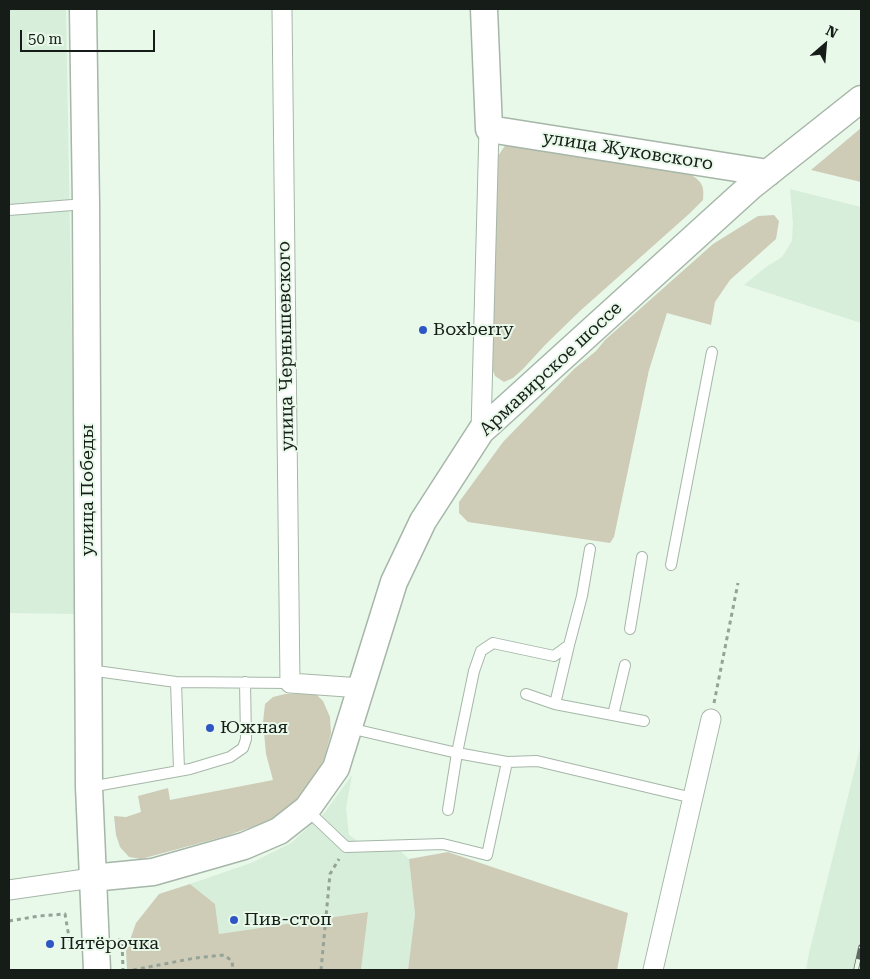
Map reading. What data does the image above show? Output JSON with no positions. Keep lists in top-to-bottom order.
{
  "streets": {
    "street": [
      "улица Жуковского",
      "улица Чернышевского",
      "Армавирское шоссе",
      "улица Победы"
    ]
  },
  "crossings": [
    ["улица Жуковского", "Армавирское шоссе"],
    ["Армавирское шоссе", "улица Победы"]
  ],
  "places": [
    "Boxberry",
    "Южная",
    "Пив-стоп",
    "Пятёрочка"
  ],
  "scale_bar": "50 m",
  "north": "top right"
}
